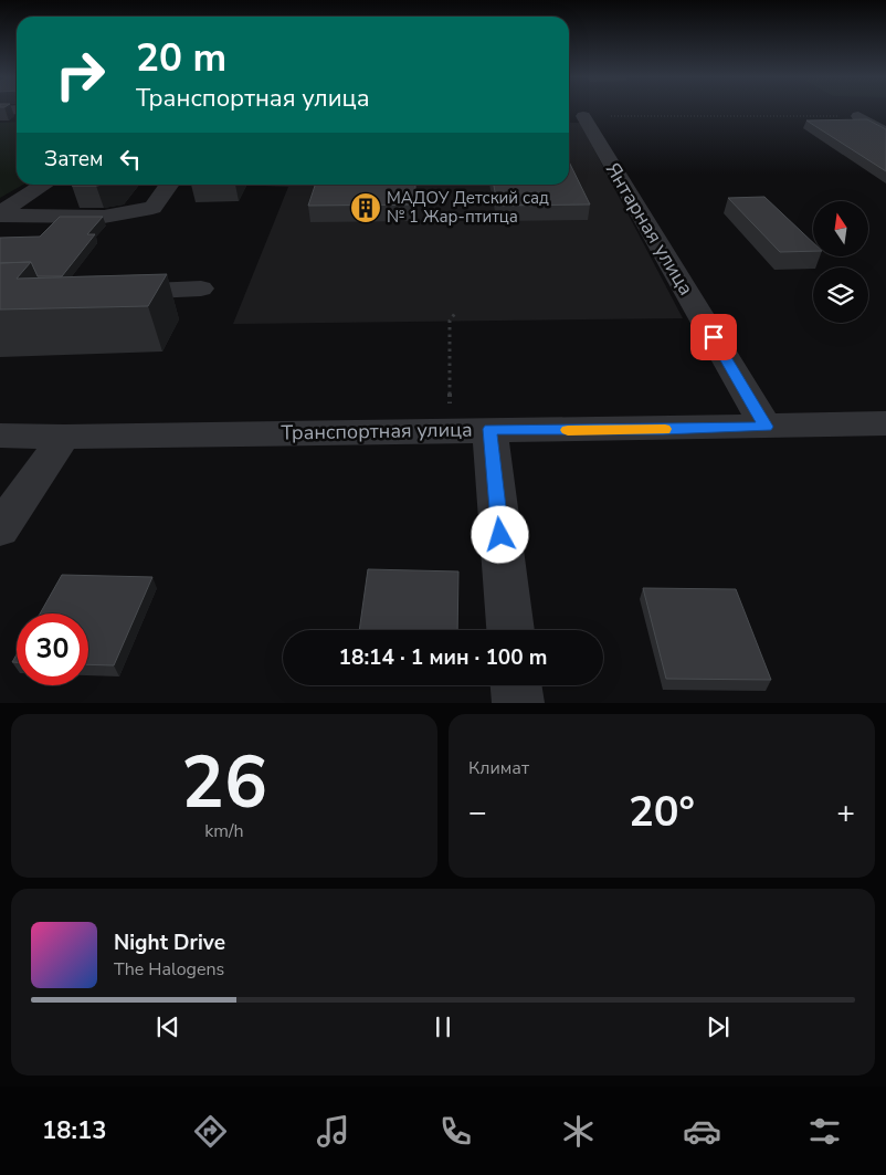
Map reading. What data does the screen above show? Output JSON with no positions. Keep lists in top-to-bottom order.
{
  "streets": {
    "street": ["Янтарная улица", "Транспортная улица"]
  },
  "crossings": [
    ["Янтарная улица", "Транспортная улица"]
  ],
  "places": {
    "building": ["МАДОУ Детский сад № 1 Жар-птитца"]
  },
  "north": "top",
  "page": {
    "turn": ["20 m", "Транспортная улица"],
    "then": "Затем",
    "limit": "30",
    "trip": "18:14 · 1 мин · 100 m",
    "tile": [
      ["26", "km/h"],
      "Климат"
    ],
    "heat": ["−", "20°", "+"],
    "song": ["Night Drive", "The Halogens"],
    "tabs": "18:13"
  }
}
